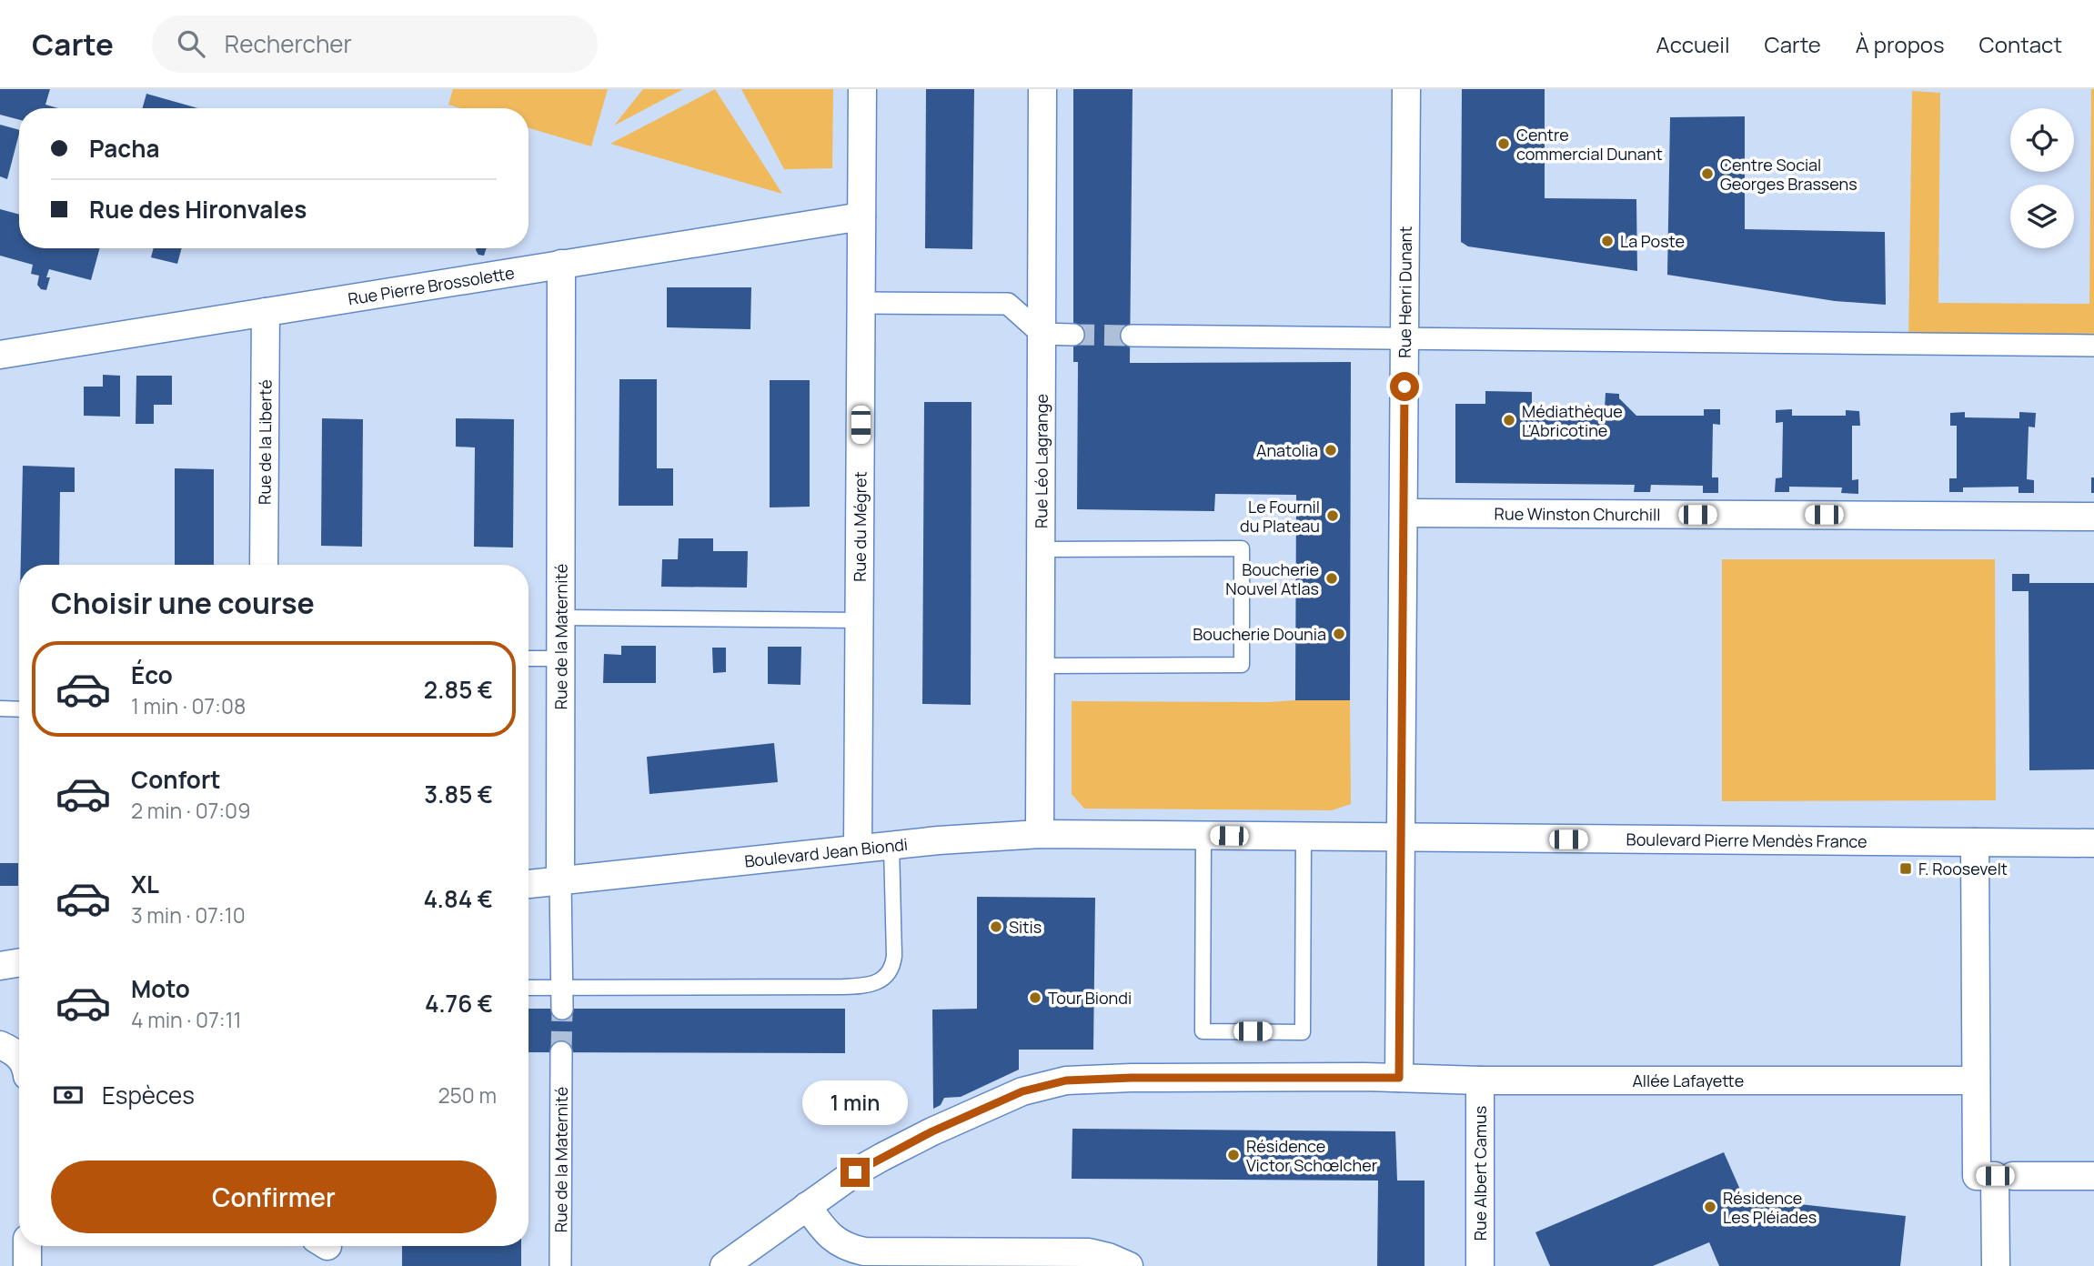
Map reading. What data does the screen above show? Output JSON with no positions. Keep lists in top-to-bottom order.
{
  "streets": {
    "street": [
      "Rue Pierre Brossolette",
      "Rue Henri Dunant",
      "Rue de la Liberté",
      "Rue Léo Lagrange",
      "Rue Winston Churchill",
      "Rue du Mégret",
      "Rue de la Maternité",
      "Boulevard Pierre Mendès France",
      "Boulevard Jean Biondi",
      "Allée Lafayette",
      "Rue Albert Camus"
    ]
  },
  "crossings": [
    ["Rue Pierre Brossolette", "Rue de la Liberté"],
    ["Rue Pierre Brossolette", "Rue du Mégret"],
    ["Rue Pierre Brossolette", "Rue de la Maternité"],
    ["Rue Henri Dunant", "Rue Winston Churchill"],
    ["Rue Henri Dunant", "Boulevard Pierre Mendès France"],
    ["Rue Henri Dunant", "Allée Lafayette"],
    ["Rue Léo Lagrange", "Boulevard Jean Biondi"],
    ["Rue du Mégret", "Boulevard Jean Biondi"],
    ["Rue de la Maternité", "Boulevard Jean Biondi"],
    ["Boulevard Pierre Mendès France", "Boulevard Jean Biondi"],
    ["Allée Lafayette", "Rue Albert Camus"]
  ],
  "places": {
    "other": [
      "Centre commercial Dunant",
      "Centre Social Georges Brassens",
      "La Poste",
      "Médiathèque L'Abricotine",
      "Anatolia",
      "Le Fournil du Plateau",
      "Boucherie Nouvel Atlas",
      "Boucherie Dounia",
      "Sitis",
      "Tour Biondi",
      "Résidence Victor Schœlcher",
      "Résidence Les Pléiades"
    ],
    "transit": ["F. Roosevelt"]
  },
  "page": {
    "header": "Carte",
    "search": "Rechercher",
    "nav": [
      "Accueil",
      "Carte",
      "À propos",
      "Contact"
    ],
    "banner": ["Pacha", "Rue des Hironvales"],
    "heading": "Choisir une course",
    "list": [
      {
        "name": "Éco",
        "note": "1 min · 07:08",
        "value": "2.85 €"
      },
      {
        "name": "Confort",
        "note": "2 min · 07:09",
        "value": "3.85 €"
      },
      {
        "name": "XL",
        "note": "3 min · 07:10",
        "value": "4.84 €"
      },
      {
        "name": "Moto",
        "note": "4 min · 07:11",
        "value": "4.76 €"
      }
    ],
    "pay": ["Espèces", "250 m"],
    "bubble": "1 min",
    "buttons": "Confirmer"
  }
}
